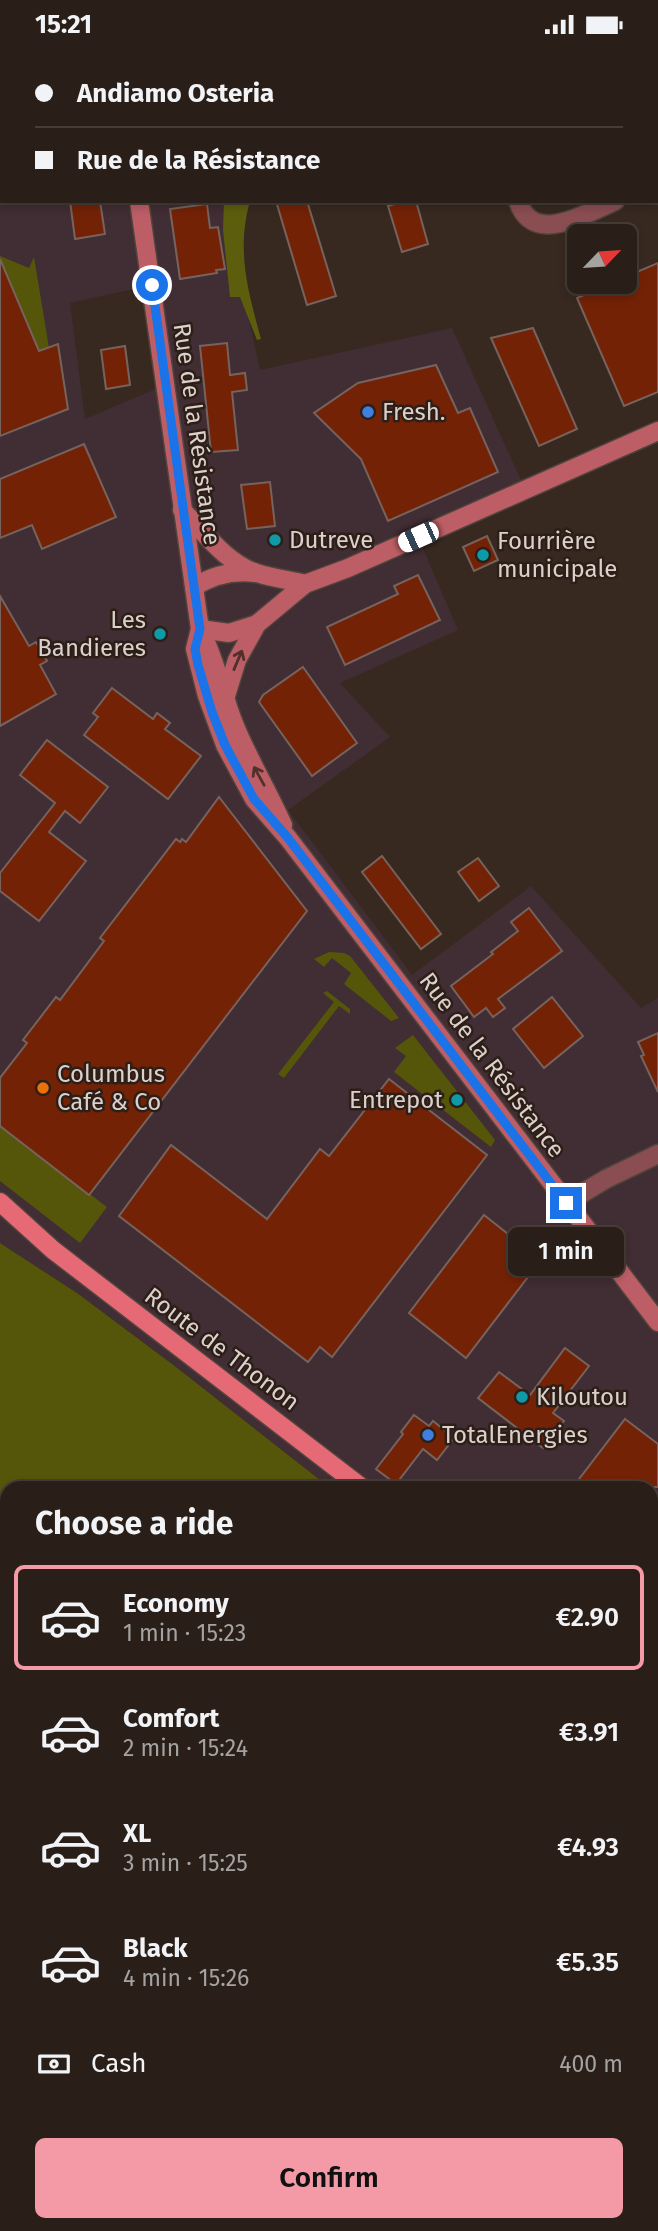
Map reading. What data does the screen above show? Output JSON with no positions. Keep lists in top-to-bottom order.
{
  "streets": {
    "main road": ["Route de Thonon"],
    "street": ["Rue de la Résistance"]
  },
  "places": [
    "Fresh.",
    "Dutreve",
    "Fourrière municipale",
    "Les Bandieres",
    "Columbus Café & Co",
    "Entrepot",
    "Kiloutou",
    "TotalEnergies"
  ],
  "north": "top right",
  "page": {
    "status": "15:21",
    "banner": ["Andiamo Osteria", "Rue de la Résistance"],
    "bubble": "1 min",
    "heading": "Choose a ride",
    "list": [
      {
        "name": "Economy",
        "note": "1 min · 15:23",
        "value": "€2.90"
      },
      {
        "name": "Comfort",
        "note": "2 min · 15:24",
        "value": "€3.91"
      },
      {
        "name": "XL",
        "note": "3 min · 15:25",
        "value": "€4.93"
      },
      {
        "name": "Black",
        "note": "4 min · 15:26",
        "value": "€5.35"
      }
    ],
    "pay": ["Cash", "400 m"],
    "buttons": "Confirm"
  }
}
